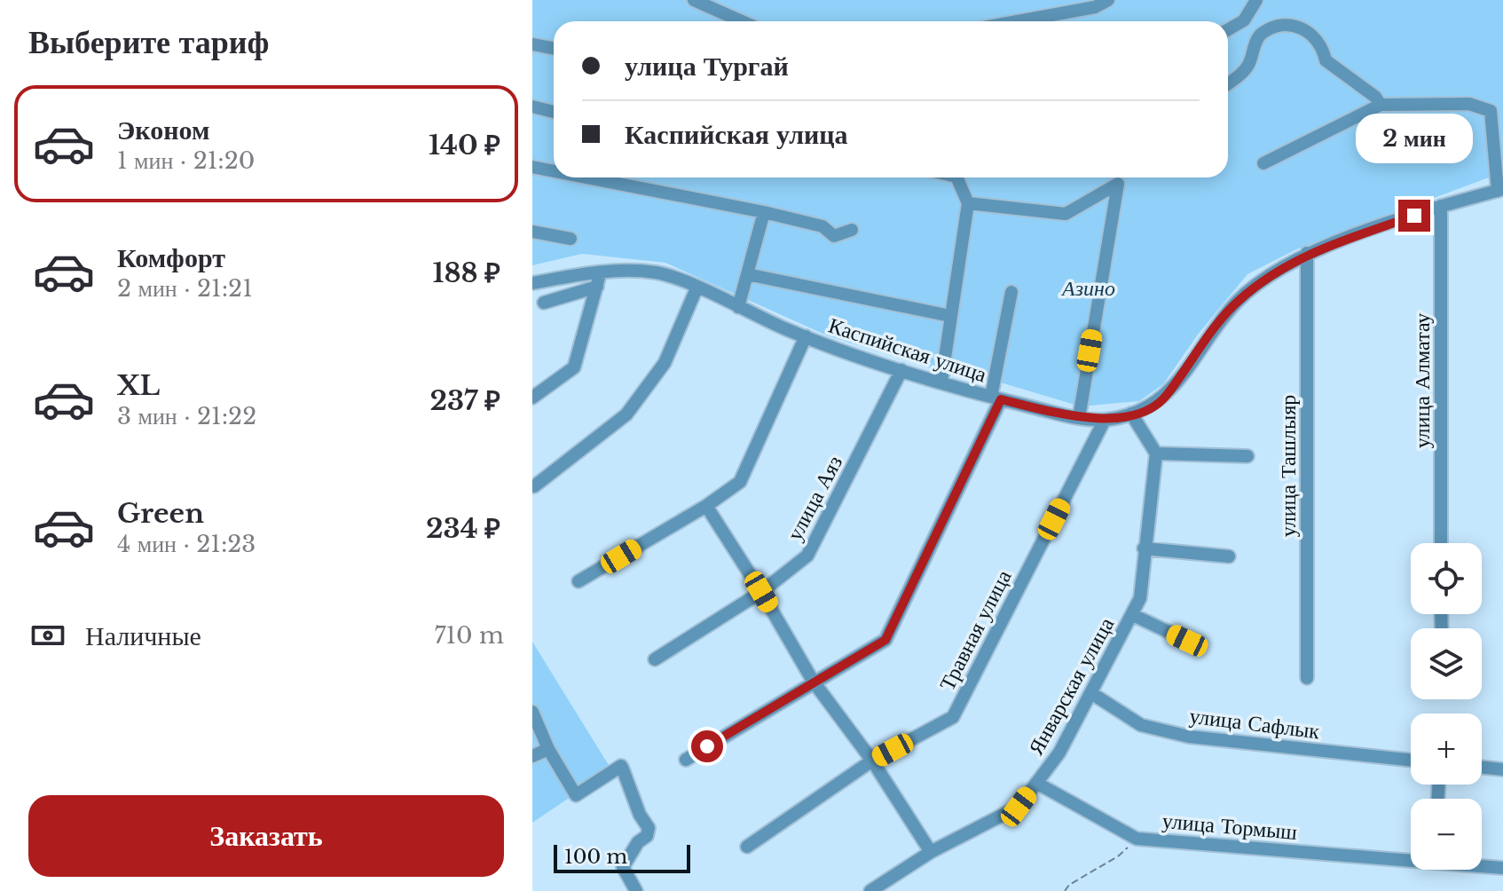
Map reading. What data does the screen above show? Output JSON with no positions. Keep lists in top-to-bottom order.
{
  "streets": {
    "street": [
      "Каспийская улица",
      "улица Алматау",
      "улица Ташлыяр",
      "улица Аяз",
      "Травная улица",
      "Январская улица",
      "улица Сафлык",
      "улица Тормыш"
    ]
  },
  "crossings": [
    ["Каспийская улица", "улица Алматау"],
    ["Каспийская улица", "улица Ташлыяр"],
    ["Каспийская улица", "улица Аяз"],
    ["Каспийская улица", "Травная улица"],
    ["Январская улица", "улица Сафлык"],
    ["Январская улица", "улица Тормыш"]
  ],
  "parks": ["Азино"],
  "scale_bar": "100 m",
  "page": {
    "heading": "Выберите тариф",
    "banner": ["улица Тургай", "Каспийская улица"],
    "list": [
      {
        "name": "Эконом",
        "note": "1 мин · 21:20",
        "value": "140 ₽"
      },
      {
        "name": "Комфорт",
        "note": "2 мин · 21:21",
        "value": "188 ₽"
      },
      {
        "name": "XL",
        "note": "3 мин · 21:22",
        "value": "237 ₽"
      },
      {
        "name": "Green",
        "note": "4 мин · 21:23",
        "value": "234 ₽"
      }
    ],
    "bubble": "2 мин",
    "map_buttons": ["+", "−"],
    "pay": ["Наличные", "710 m"],
    "buttons": "Заказать",
    "scale": "100 m"
  }
}
